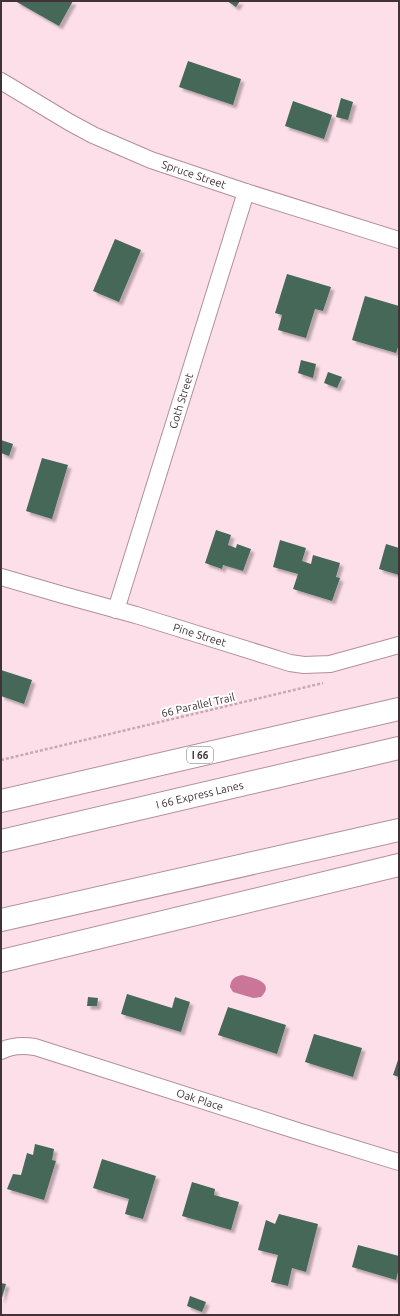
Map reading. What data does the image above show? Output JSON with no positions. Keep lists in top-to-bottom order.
{
  "streets": {
    "highway": ["I 66", "I 66 Express Lanes"],
    "street": [
      "Spruce Street",
      "Goth Street",
      "Pine Street",
      "Oak Place"
    ],
    "path": ["66 Parallel Trail"]
  },
  "crossings": [
    ["Spruce Street", "Goth Street"],
    ["Goth Street", "Pine Street"]
  ]
}
